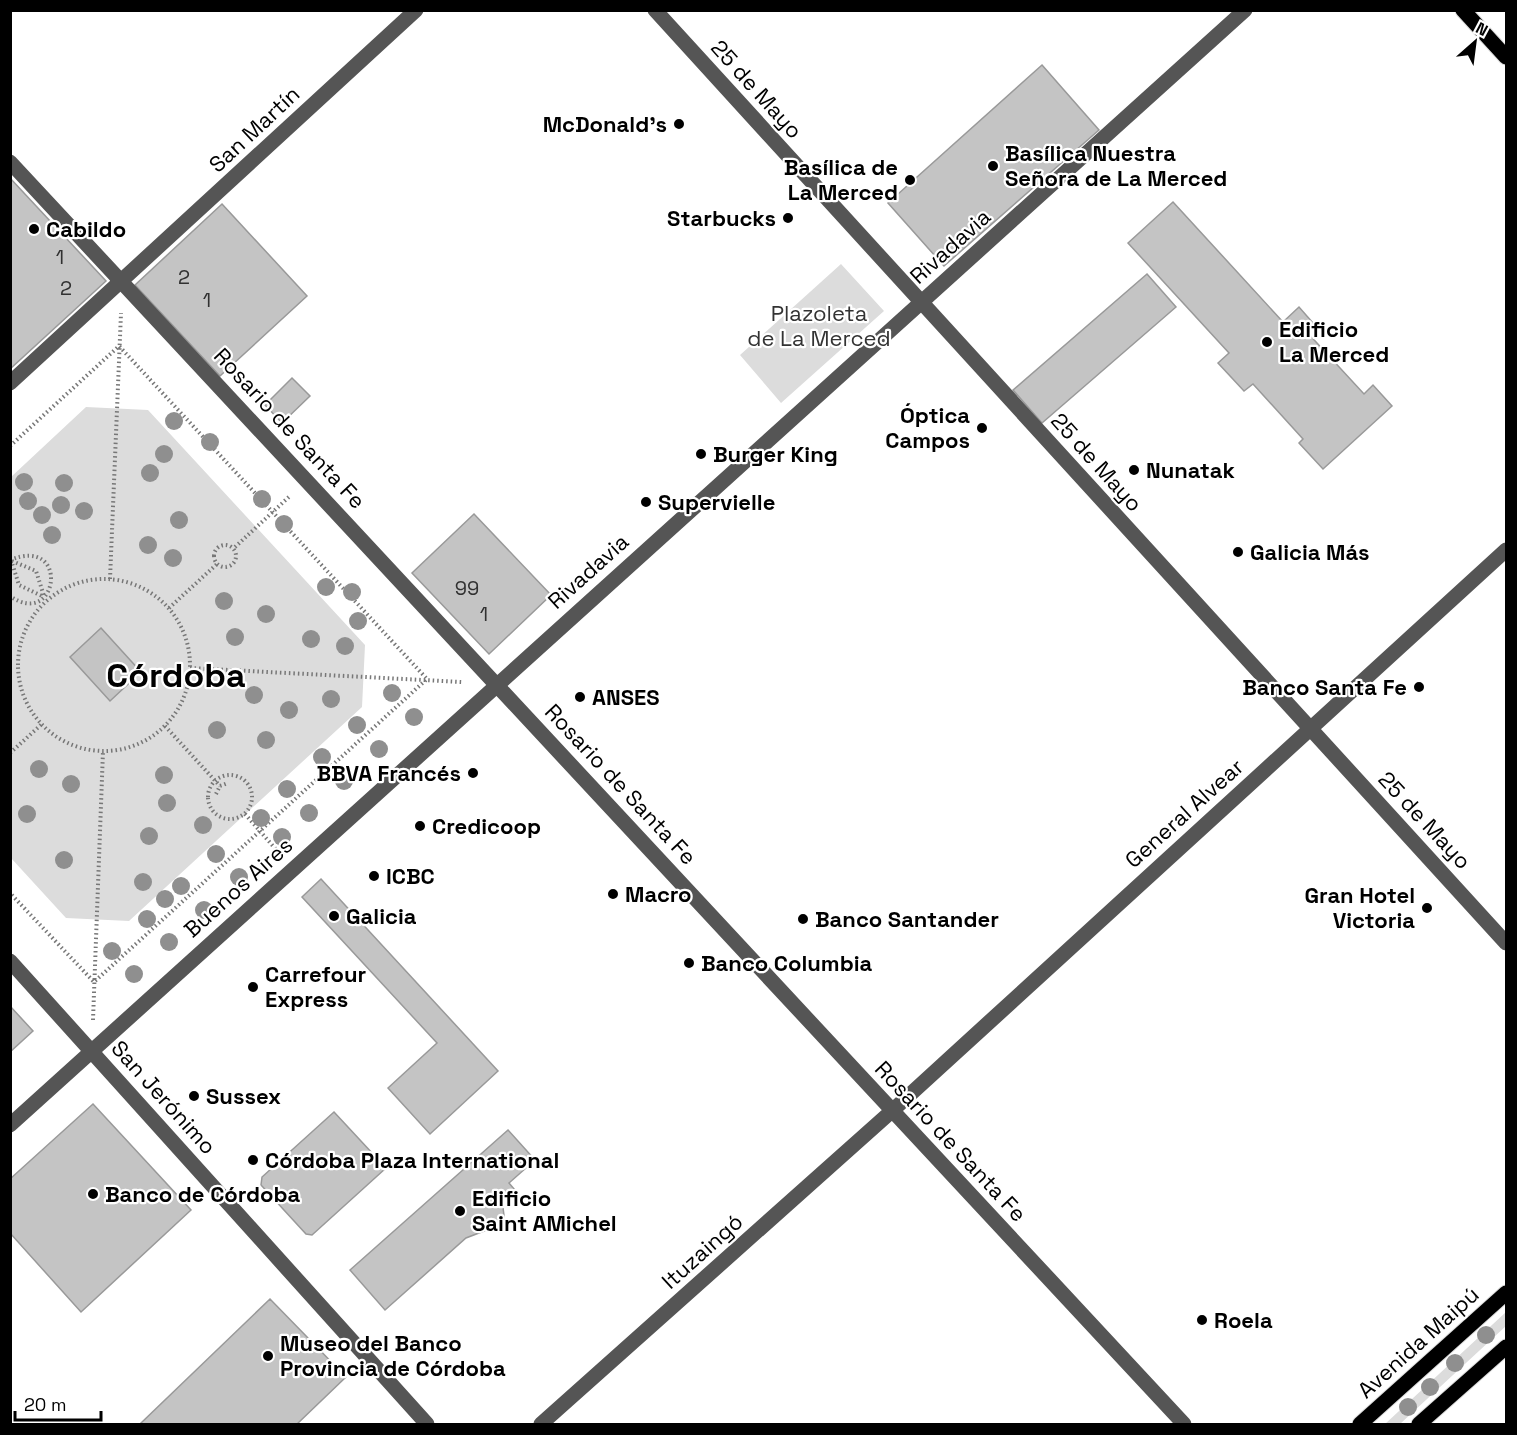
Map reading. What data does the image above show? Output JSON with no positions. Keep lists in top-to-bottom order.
{
  "streets": {
    "main road": ["Avenida Maipú"],
    "street": [
      "25 de Mayo",
      "San Martín",
      "Rivadavia",
      "Rosario de Santa Fe",
      "General Alvear",
      "Buenos Aires",
      "San Jerónimo",
      "Ituzaingó"
    ]
  },
  "crossings": [
    ["25 de Mayo", "Rivadavia"],
    ["25 de Mayo", "General Alvear"],
    ["San Martín", "Rosario de Santa Fe"],
    ["Rivadavia", "Rosario de Santa Fe"],
    ["Rivadavia", "Buenos Aires"],
    ["Rosario de Santa Fe", "General Alvear"],
    ["Rosario de Santa Fe", "Buenos Aires"],
    ["Rosario de Santa Fe", "Ituzaingó"],
    ["General Alvear", "Ituzaingó"],
    ["Buenos Aires", "San Jerónimo"]
  ],
  "districts": ["Córdoba"],
  "parks": ["Plazoleta de La Merced"],
  "places": [
    "McDonald's",
    "Basílica Nuestra Señora de La Merced",
    "Basílica de La Merced",
    "Starbucks",
    "Cabildo",
    "Edificio La Merced",
    "Óptica Campos",
    "Burger King",
    "Nunatak",
    "Supervielle",
    "Galicia Más",
    "Banco Santa Fe",
    "ANSES",
    "BBVA Francés",
    "Credicoop",
    "ICBC",
    "Macro",
    "Gran Hotel Victoria",
    "Galicia",
    "Banco Santander",
    "Banco Columbia",
    "Carrefour Express",
    "Sussex",
    "Córdoba Plaza International",
    "Banco de Córdoba",
    "Edificio Saint AMichel",
    "Roela",
    "Museo del Banco Provincia de Córdoba"
  ],
  "house_numbers": [
    "1",
    "2",
    "2",
    "1",
    "99",
    "1"
  ],
  "scale_bar": "20 m",
  "north": "top right"
}
